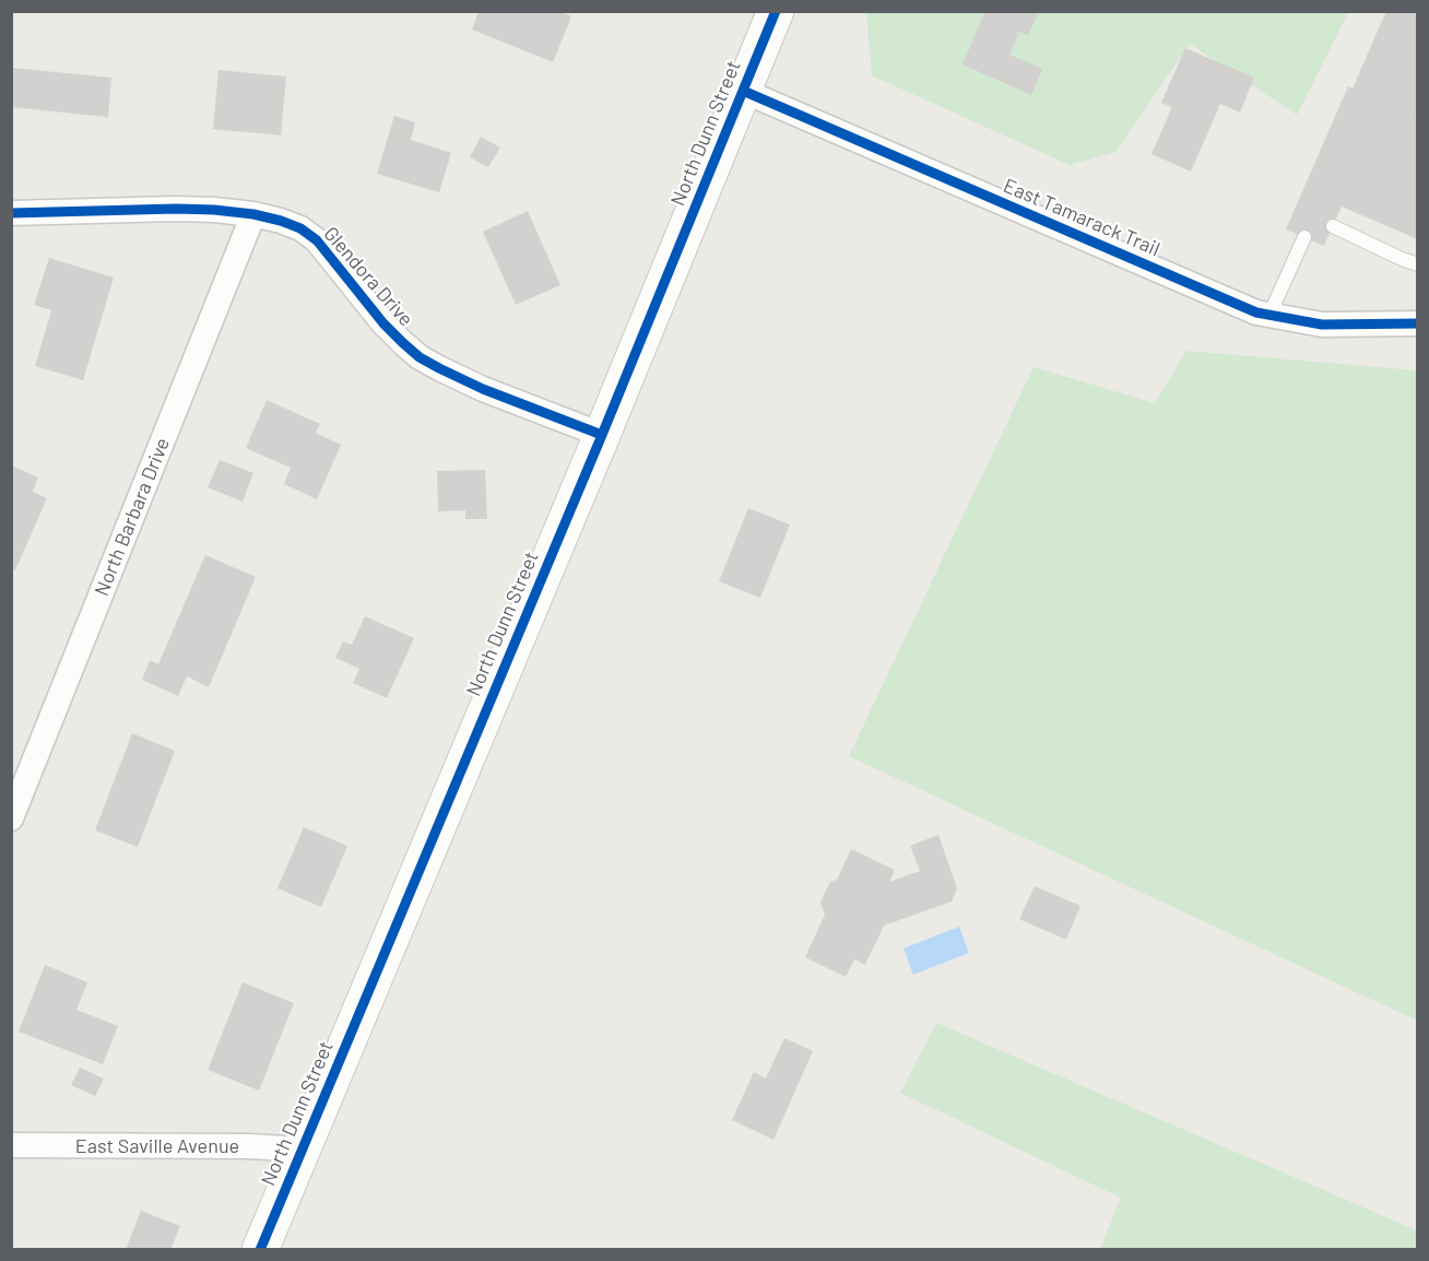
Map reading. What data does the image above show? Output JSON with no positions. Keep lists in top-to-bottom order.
{
  "streets": {
    "street": [
      "North Dunn Street",
      "East Tamarack Trail",
      "Glendora Drive",
      "North Barbara Drive",
      "East Saville Avenue"
    ]
  },
  "crossings": [
    ["North Dunn Street", "East Tamarack Trail"],
    ["North Dunn Street", "Glendora Drive"],
    ["North Dunn Street", "East Saville Avenue"],
    ["Glendora Drive", "North Barbara Drive"]
  ]
}
